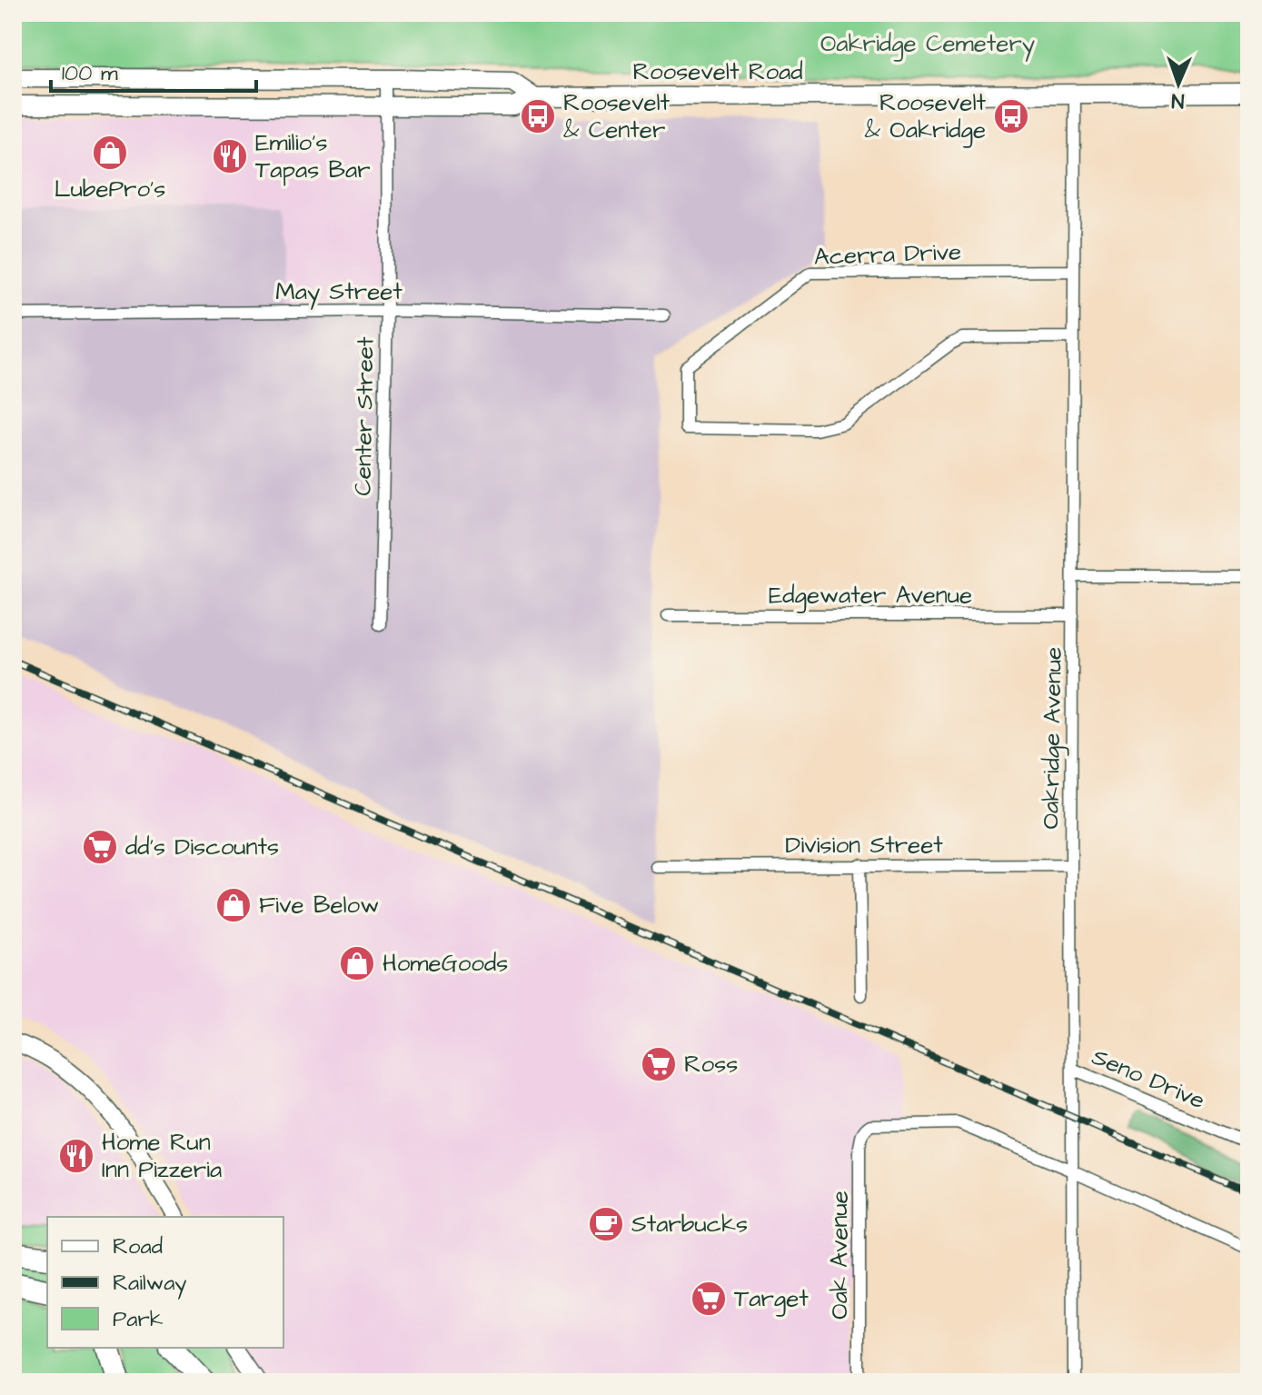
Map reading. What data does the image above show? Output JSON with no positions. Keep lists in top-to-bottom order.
{
  "streets": {
    "main road": ["Roosevelt Road"],
    "street": [
      "Acerra Drive",
      "May Street",
      "Center Street",
      "Edgewater Avenue",
      "Oakridge Avenue",
      "Division Street",
      "Seno Drive",
      "Oak Avenue"
    ]
  },
  "crossings": [
    ["Roosevelt Road", "Center Street"],
    ["Roosevelt Road", "Oakridge Avenue"],
    ["Acerra Drive", "Oakridge Avenue"],
    ["May Street", "Center Street"],
    ["Edgewater Avenue", "Oakridge Avenue"],
    ["Oakridge Avenue", "Division Street"],
    ["Oakridge Avenue", "Seno Drive"],
    ["Oakridge Avenue", "Oak Avenue"]
  ],
  "parks": ["Oakridge Cemetery"],
  "places": {
    "bus stop": ["Roosevelt & Center", "Roosevelt & Oakridge"],
    "shop": ["LubePro's", "Five Below", "HomeGoods"],
    "restaurant": ["Emilio's Tapas Bar", "Home Run Inn Pizzeria"],
    "supermarket": ["dd's Discounts", "Ross", "Target"],
    "cafe": ["Starbucks"]
  },
  "legend": ["Road", "Railway", "Park"],
  "scale_bar": "100 m",
  "north": "bottom"
}
